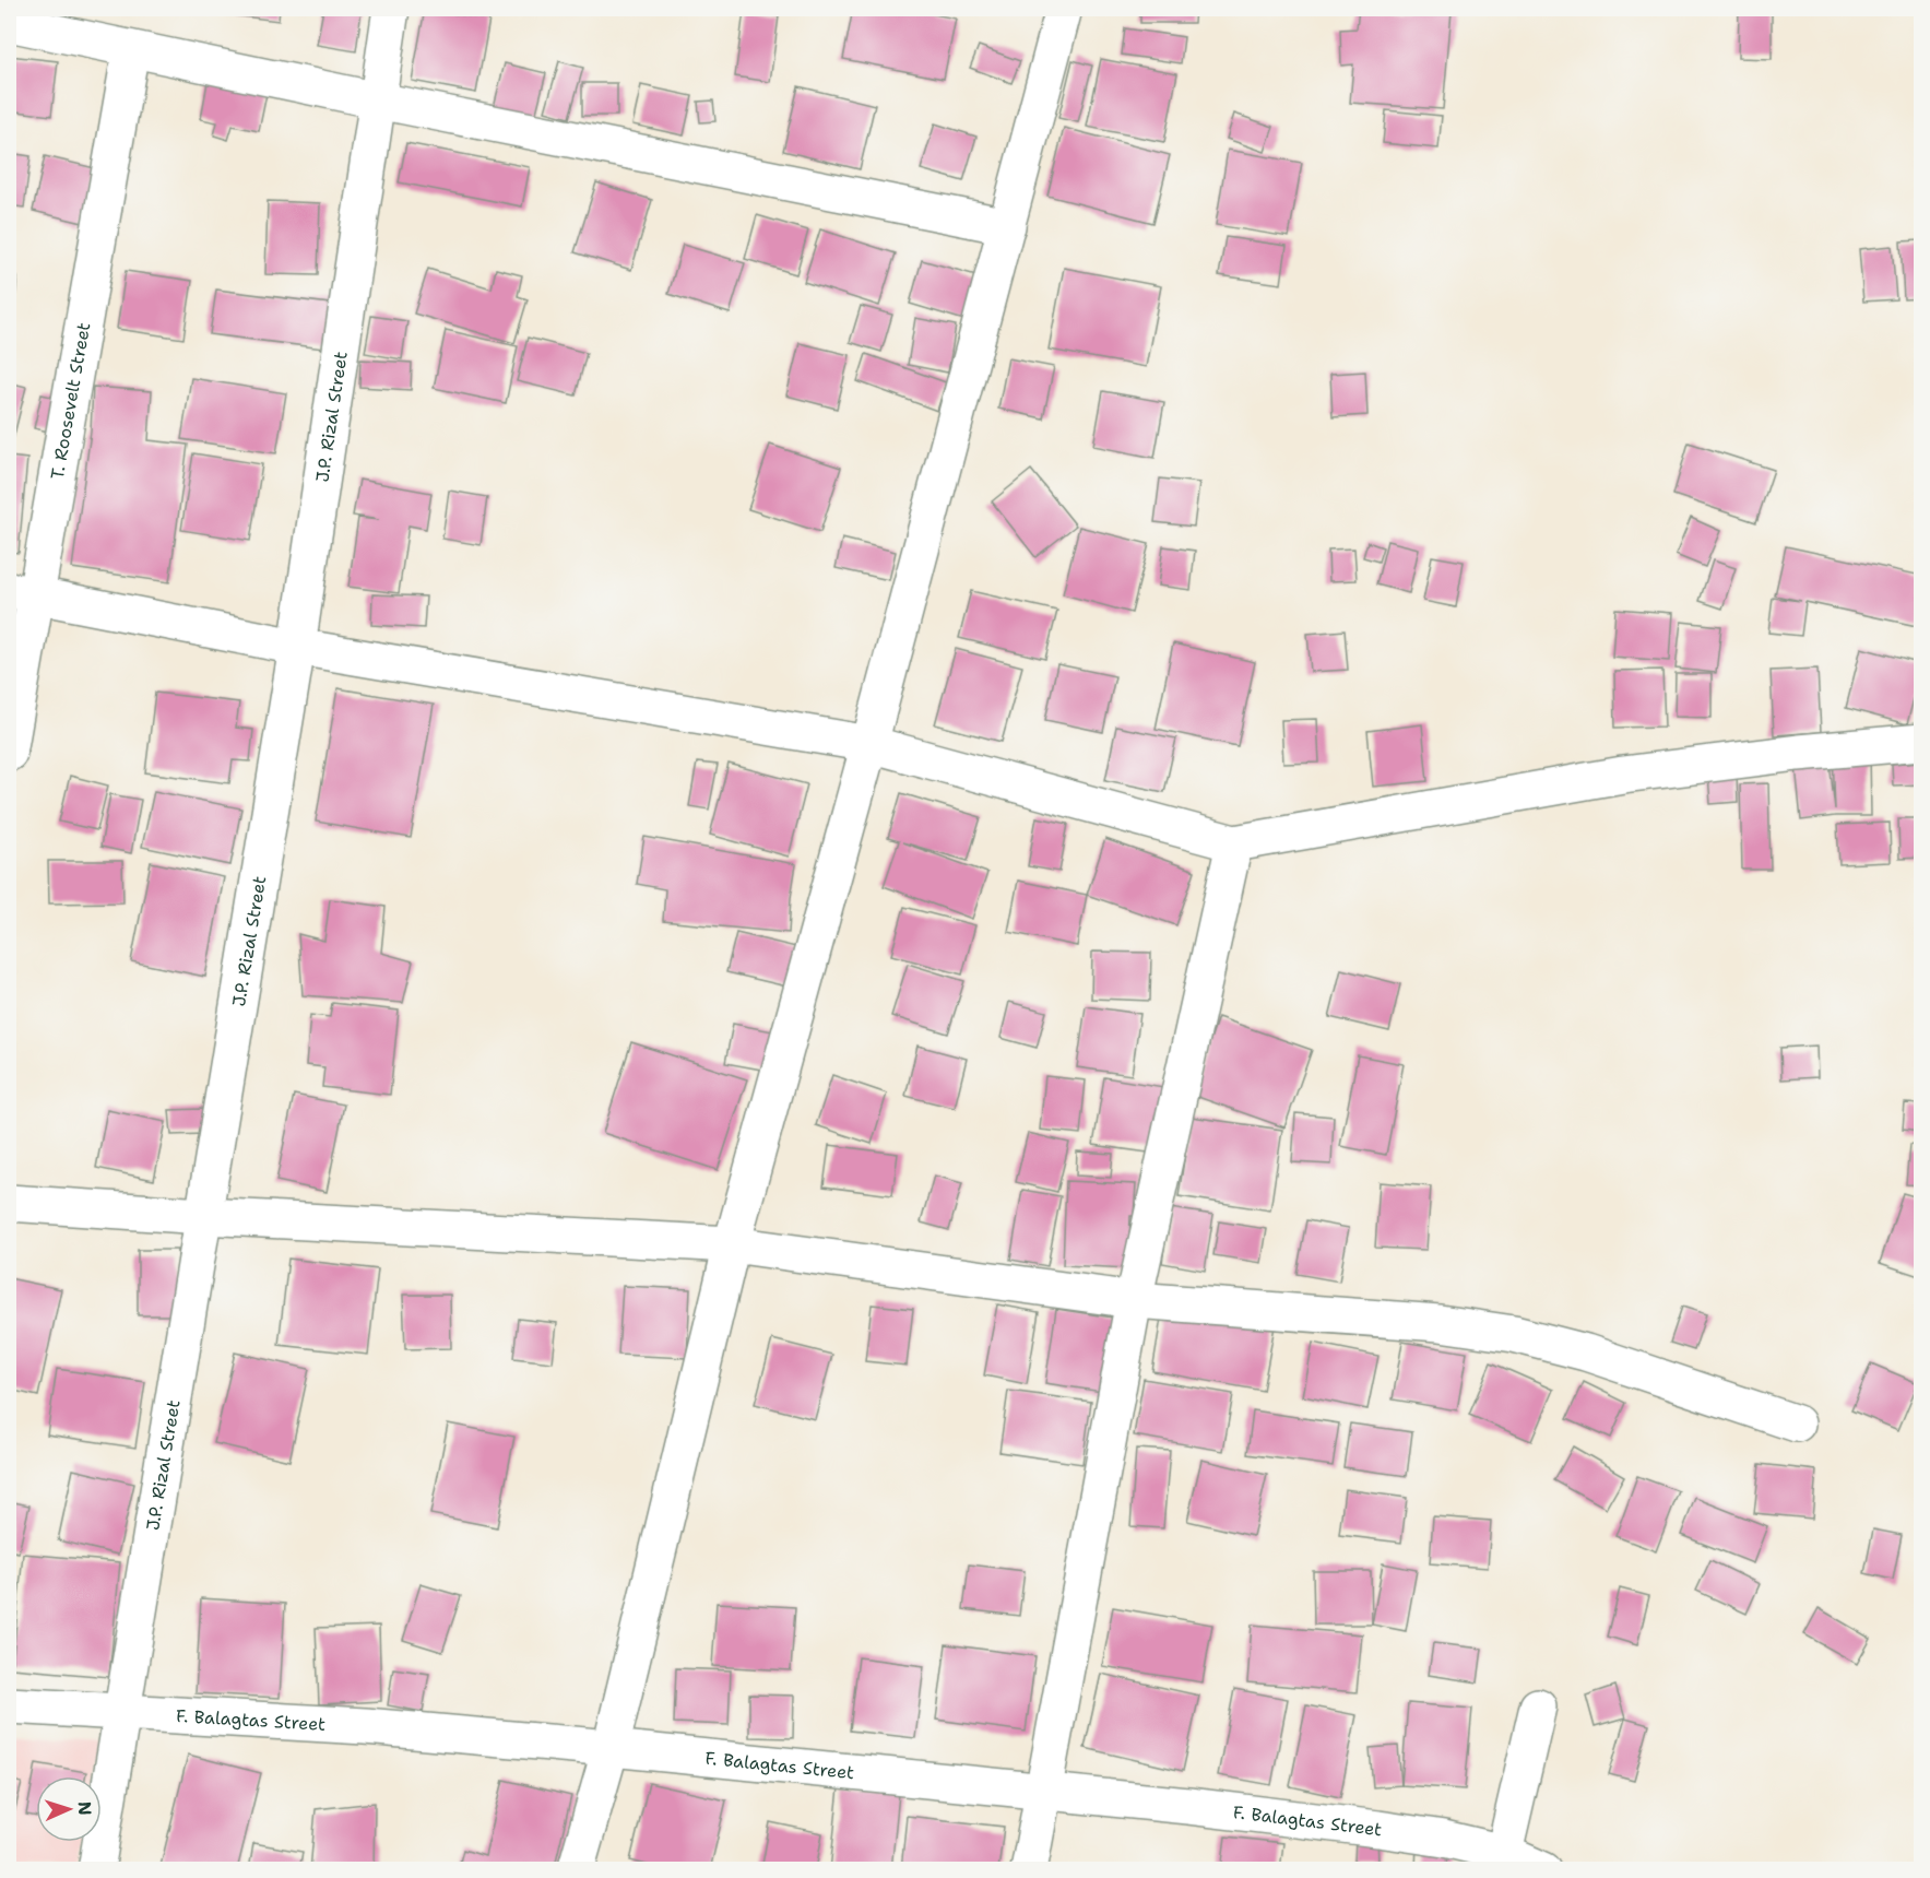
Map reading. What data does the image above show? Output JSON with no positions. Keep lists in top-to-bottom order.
{
  "streets": {
    "street": ["T. Roosevelt Street", "J.P. Rizal Street", "F. Balagtas Street"]
  },
  "crossings": [
    ["J.P. Rizal Street", "F. Balagtas Street"]
  ],
  "north": "right"
}
